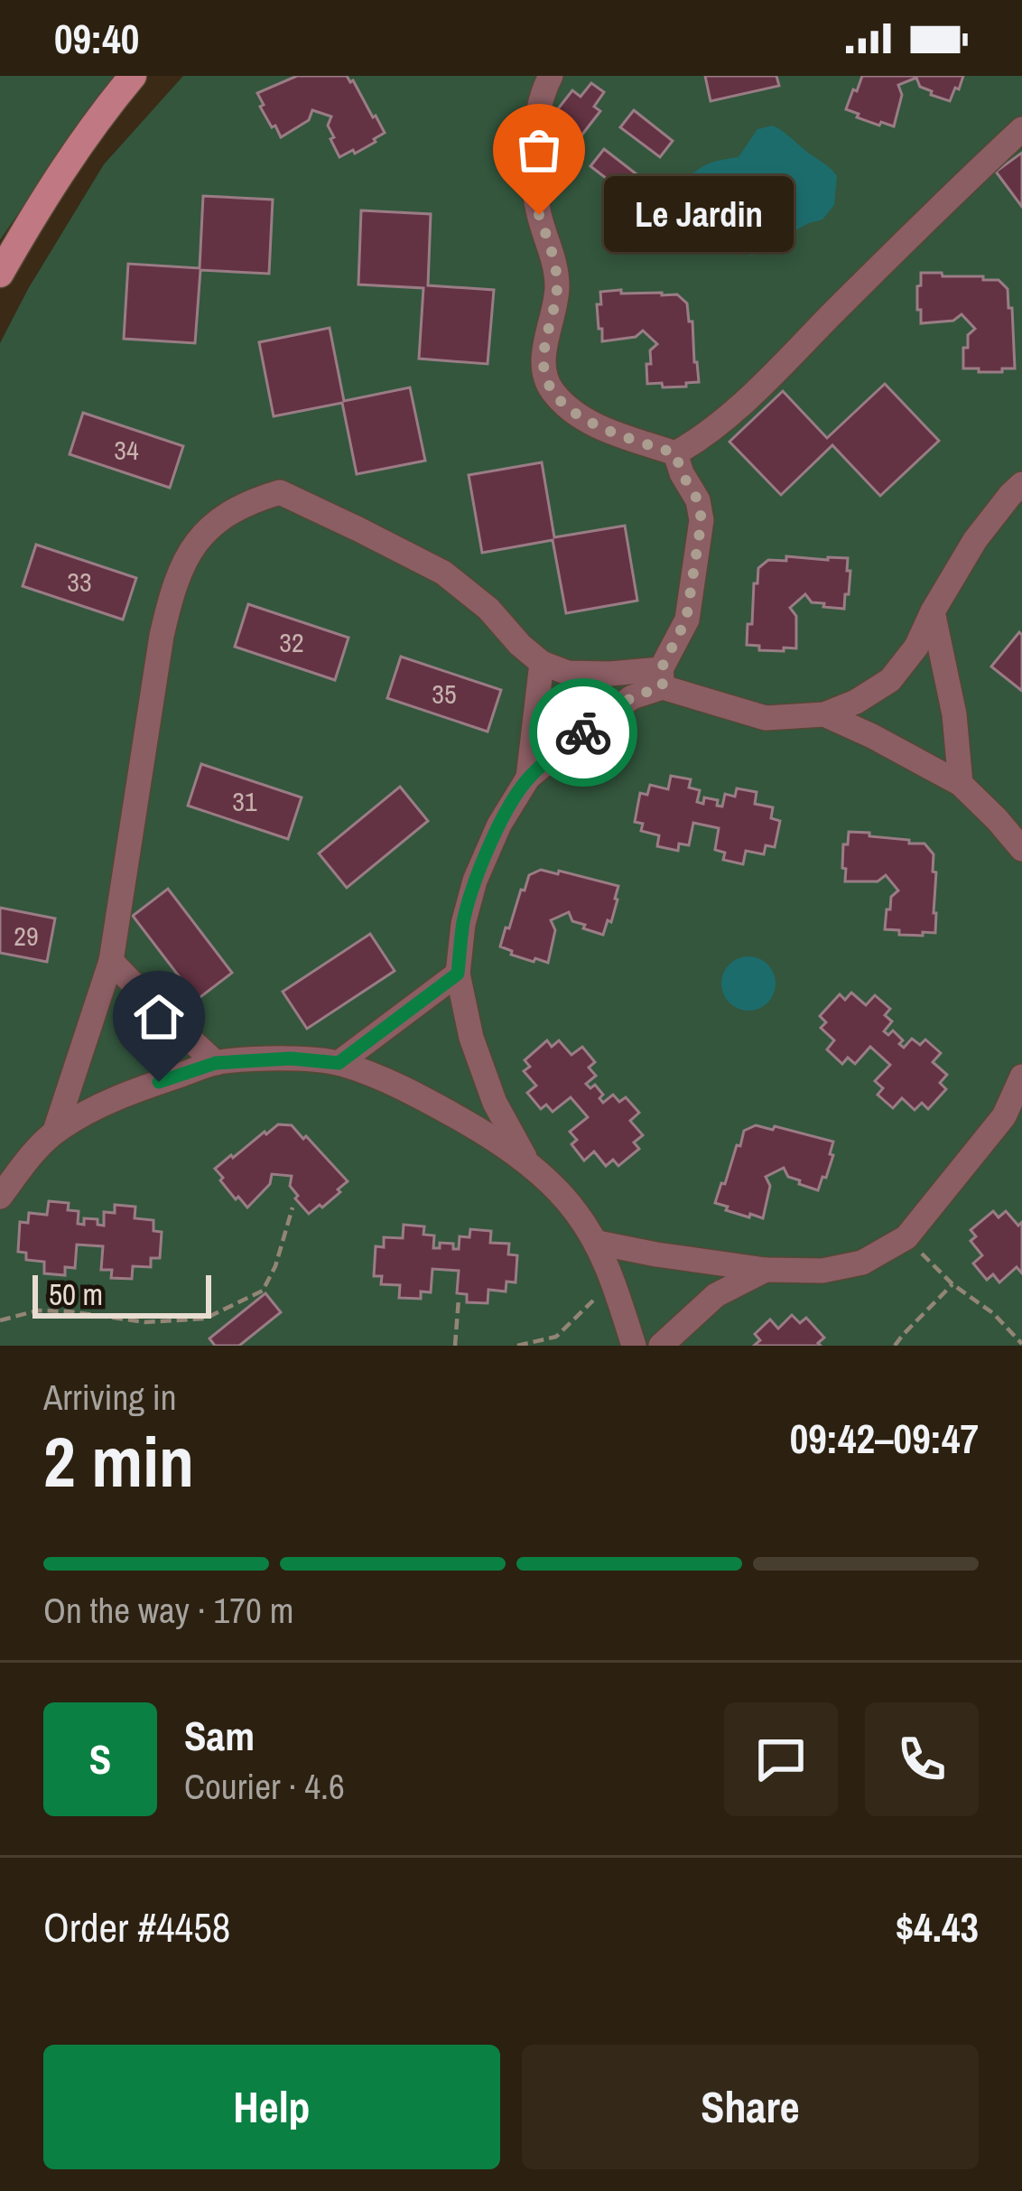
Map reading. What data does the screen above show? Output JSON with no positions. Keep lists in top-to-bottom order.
{
  "places": ["Le Jardin"],
  "house_numbers": [
    "34",
    "33",
    "32",
    "35",
    "31",
    "29"
  ],
  "scale_bar": "50 m",
  "page": {
    "status": "09:40",
    "bubble": "Le Jardin",
    "scale": "50 m",
    "heading": ["2 min", "Arriving in", "09:42–09:47"],
    "panel": [
      "Sam",
      "Courier · 4.6",
      "Order #4458",
      "$4.43"
    ],
    "bar": "On the way · 170 m",
    "round": "S",
    "buttons": ["Help", "Share"]
  }
}
